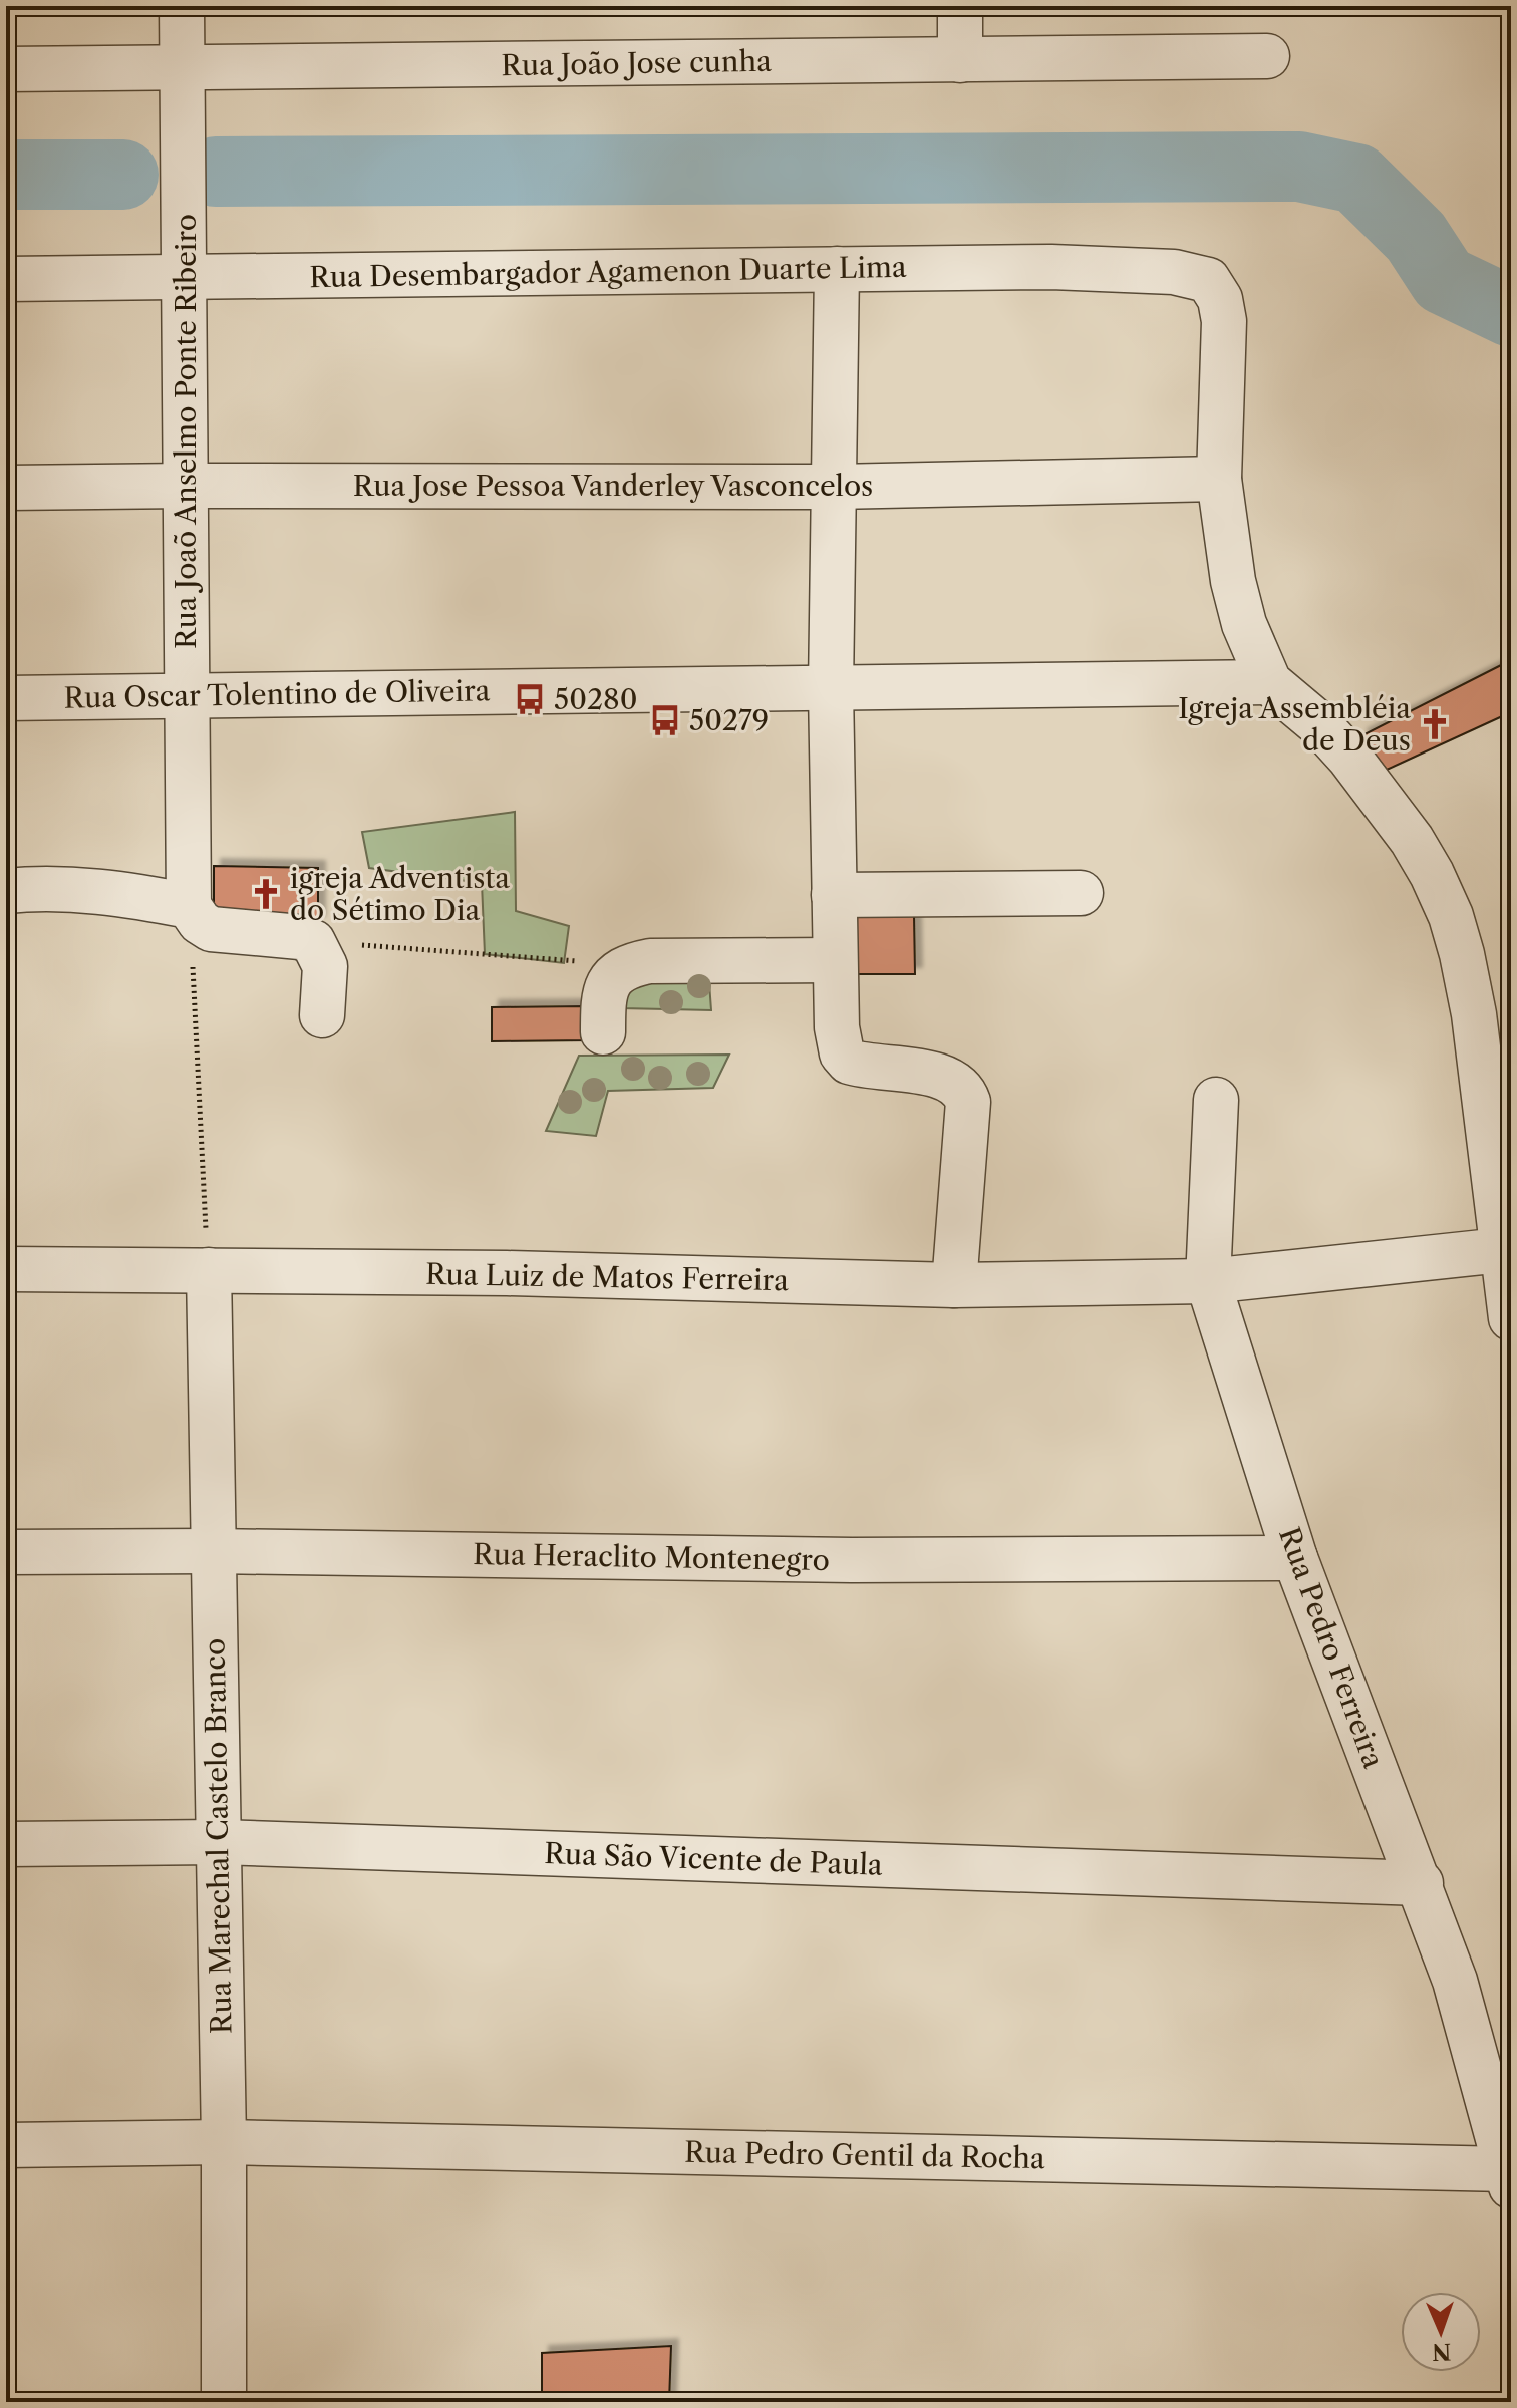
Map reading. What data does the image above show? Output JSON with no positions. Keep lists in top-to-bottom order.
{
  "streets": {
    "street": [
      "Rua João Jose cunha",
      "Rua Desembargador Agamenon Duarte Lima",
      "Rua Joaõ Anselmo Ponte Ribeiro",
      "Rua Jose Pessoa Vanderley Vasconcelos",
      "Rua Oscar Tolentino de Oliveira",
      "Rua Luiz de Matos Ferreira",
      "Rua Heraclito Montenegro",
      "Rua Pedro Ferreira",
      "Rua Marechal Castelo Branco",
      "Rua São Vicente de Paula",
      "Rua Pedro Gentil da Rocha"
    ]
  },
  "crossings": [
    ["Rua João Jose cunha", "Rua Joaõ Anselmo Ponte Ribeiro"],
    ["Rua Desembargador Agamenon Duarte Lima", "Rua Joaõ Anselmo Ponte Ribeiro"],
    ["Rua Desembargador Agamenon Duarte Lima", "Rua Jose Pessoa Vanderley Vasconcelos"],
    ["Rua Joaõ Anselmo Ponte Ribeiro", "Rua Jose Pessoa Vanderley Vasconcelos"],
    ["Rua Joaõ Anselmo Ponte Ribeiro", "Rua Oscar Tolentino de Oliveira"],
    ["Rua Luiz de Matos Ferreira", "Rua Pedro Ferreira"],
    ["Rua Luiz de Matos Ferreira", "Rua Marechal Castelo Branco"],
    ["Rua Heraclito Montenegro", "Rua Pedro Ferreira"],
    ["Rua Heraclito Montenegro", "Rua Marechal Castelo Branco"],
    ["Rua Pedro Ferreira", "Rua São Vicente de Paula"],
    ["Rua Pedro Ferreira", "Rua Pedro Gentil da Rocha"],
    ["Rua Marechal Castelo Branco", "Rua São Vicente de Paula"],
    ["Rua Marechal Castelo Branco", "Rua Pedro Gentil da Rocha"]
  ],
  "places": {
    "bus stop": ["50280", "50279"],
    "church": ["Igreja Assembléia de Deus", "igreja Adventista do Sétimo Dia"]
  },
  "north": "bottom"
}
